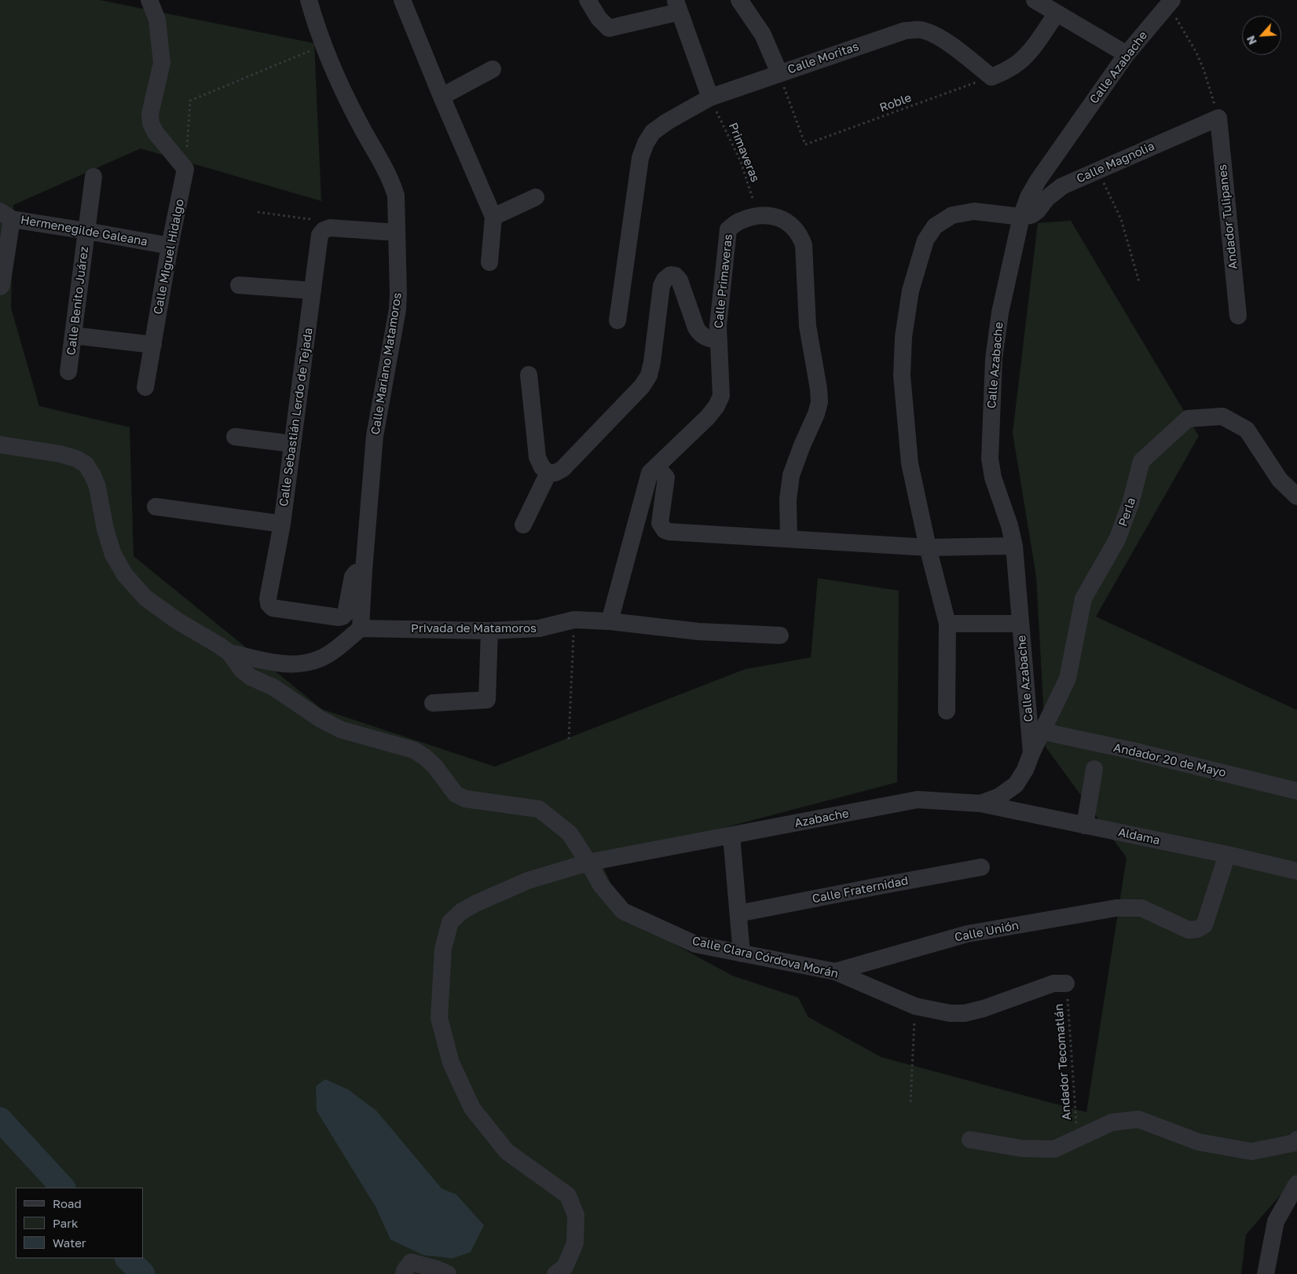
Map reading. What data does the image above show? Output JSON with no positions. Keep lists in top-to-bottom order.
{
  "streets": {
    "street": [
      "Calle Moritas",
      "Calle Azabache",
      "Calle Magnolia",
      "Andador Tulipanes",
      "Hermenegilde Galeana",
      "Calle Miguel Hidalgo",
      "Calle Primaveras",
      "Calle Benito Juárez",
      "Calle Mariano Matamoros",
      "Calle Sebastián Lerdo de Tejada",
      "Perla",
      "Privada de Matamoros",
      "Andador 20 de Mayo",
      "Azabache",
      "Aldama",
      "Calle Fraternidad",
      "Calle Unión",
      "Calle Clara Córdova Morán"
    ],
    "path": ["Roble", "Primaveras", "Andador Tecomatlán"]
  },
  "crossings": [
    ["Calle Moritas", "Roble"],
    ["Calle Moritas", "Primaveras"],
    ["Calle Azabache", "Calle Magnolia"],
    ["Calle Azabache", "Perla"],
    ["Calle Azabache", "Azabache"],
    ["Primaveras", "Calle Primaveras"],
    ["Calle Magnolia", "Andador Tulipanes"],
    ["Hermenegilde Galeana", "Calle Miguel Hidalgo"],
    ["Hermenegilde Galeana", "Calle Benito Juárez"],
    ["Calle Primaveras", "Privada de Matamoros"],
    ["Calle Mariano Matamoros", "Calle Sebastián Lerdo de Tejada"],
    ["Calle Mariano Matamoros", "Privada de Matamoros"],
    ["Perla", "Andador 20 de Mayo"],
    ["Perla", "Azabache"],
    ["Azabache", "Aldama"],
    ["Azabache", "Calle Clara Córdova Morán"],
    ["Aldama", "Calle Unión"],
    ["Calle Unión", "Calle Clara Córdova Morán"],
    ["Calle Clara Córdova Morán", "Andador Tecomatlán"]
  ],
  "legend": ["Road", "Park", "Water"],
  "north": "bottom left"
}
